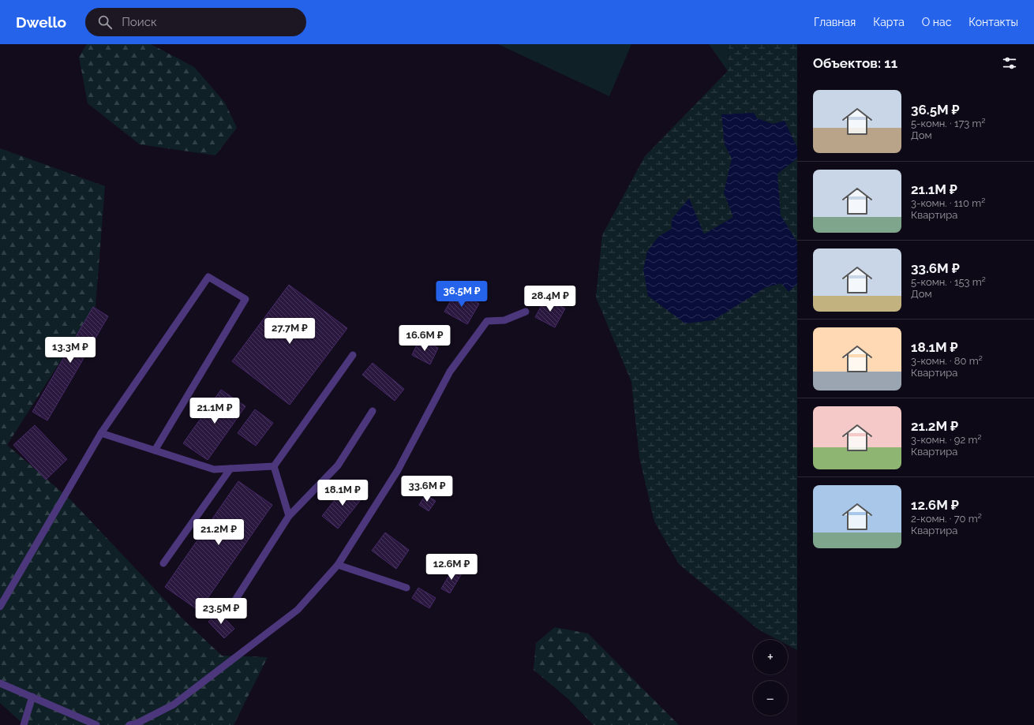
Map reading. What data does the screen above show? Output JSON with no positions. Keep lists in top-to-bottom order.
{
  "page": {
    "header": "Dwello",
    "search": "Поиск",
    "nav": [
      "Главная",
      "Карта",
      "О нас",
      "Контакты"
    ],
    "heading": "Объектов: 11",
    "list": [
      {
        "name": "36.5M ₽",
        "note": "5-комн. · 173 m² · Дом"
      },
      {
        "name": "21.1M ₽",
        "note": "3-комн. · 110 m² · Квартира"
      },
      {
        "name": "33.6M ₽",
        "note": "5-комн. · 153 m² · Дом"
      },
      {
        "name": "18.1M ₽",
        "note": "3-комн. · 80 m² · Квартира"
      },
      {
        "name": "21.2M ₽",
        "note": "3-комн. · 92 m² · Квартира"
      },
      {
        "name": "12.6M ₽",
        "note": "2-комн. · 70 m² · Квартира"
      }
    ],
    "price": [
      "36.5M ₽",
      "28.4M ₽",
      "27.7M ₽",
      "16.6M ₽",
      "13.3M ₽",
      "21.1M ₽",
      "33.6M ₽",
      "18.1M ₽",
      "21.2M ₽",
      "12.6M ₽",
      "23.5M ₽"
    ],
    "map_buttons": ["+", "−"]
  }
}
